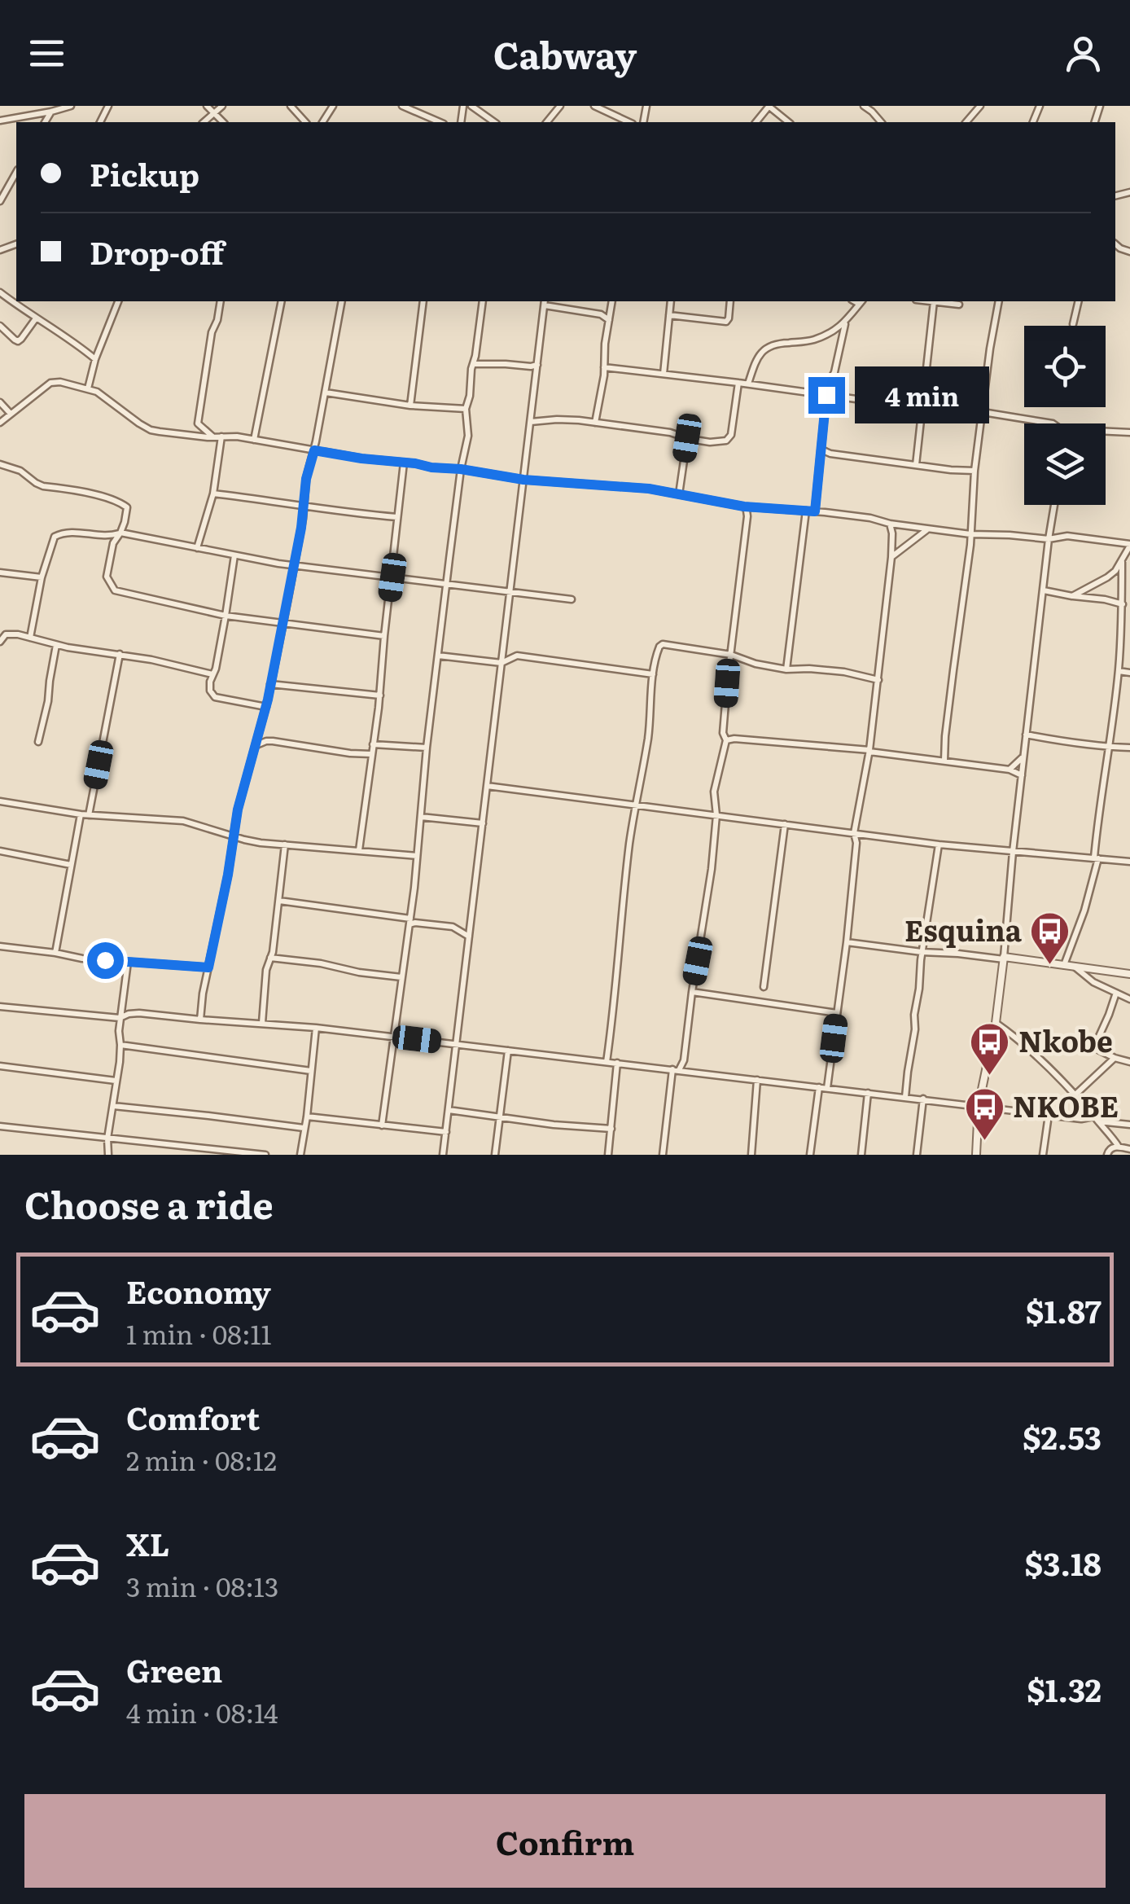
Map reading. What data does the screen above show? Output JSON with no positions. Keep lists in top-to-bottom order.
{
  "places": {
    "bus stop": ["Esquina", "Nkobe", "NKOBE"]
  },
  "page": {
    "header": "Cabway",
    "banner": ["Pickup", "Drop-off"],
    "bubble": "4 min",
    "heading": "Choose a ride",
    "list": [
      {
        "name": "Economy",
        "note": "1 min · 08:11",
        "value": "$1.87"
      },
      {
        "name": "Comfort",
        "note": "2 min · 08:12",
        "value": "$2.53"
      },
      {
        "name": "XL",
        "note": "3 min · 08:13",
        "value": "$3.18"
      },
      {
        "name": "Green",
        "note": "4 min · 08:14",
        "value": "$1.32"
      }
    ],
    "buttons": "Confirm"
  }
}
